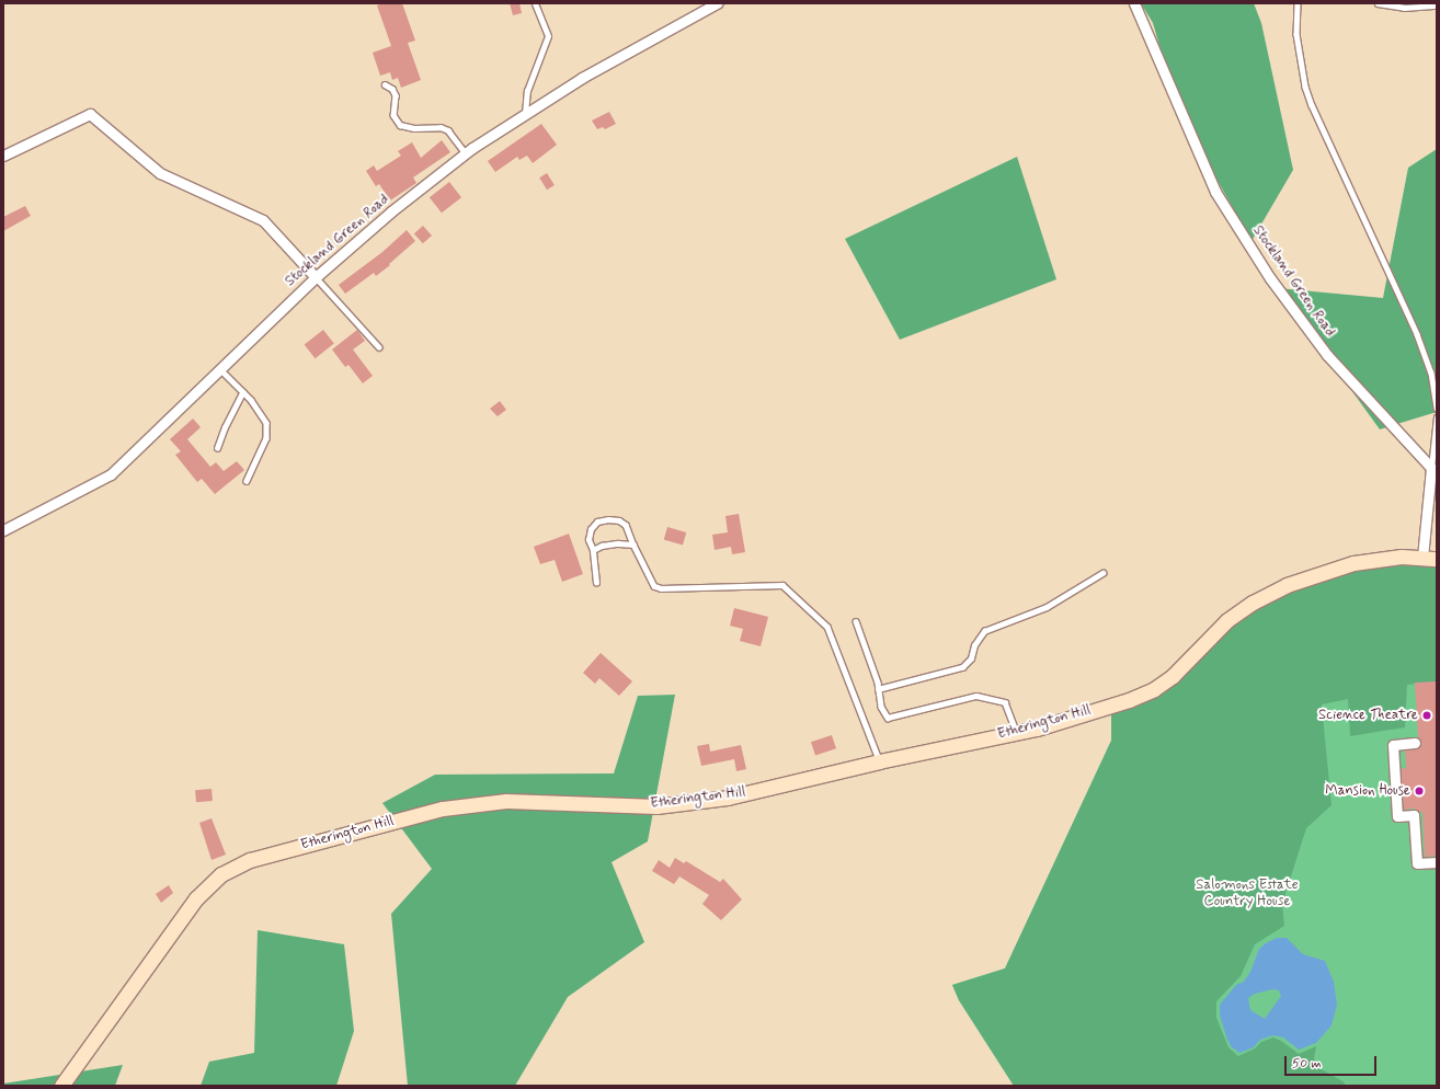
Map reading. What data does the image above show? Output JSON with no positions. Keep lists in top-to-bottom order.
{
  "streets": {
    "street": ["Stockland Green Road", "Etherington Hill"]
  },
  "parks": ["Salomons Estate Country House"],
  "places": ["Science Theatre", "Mansion House"],
  "scale_bar": "50 m"
}
